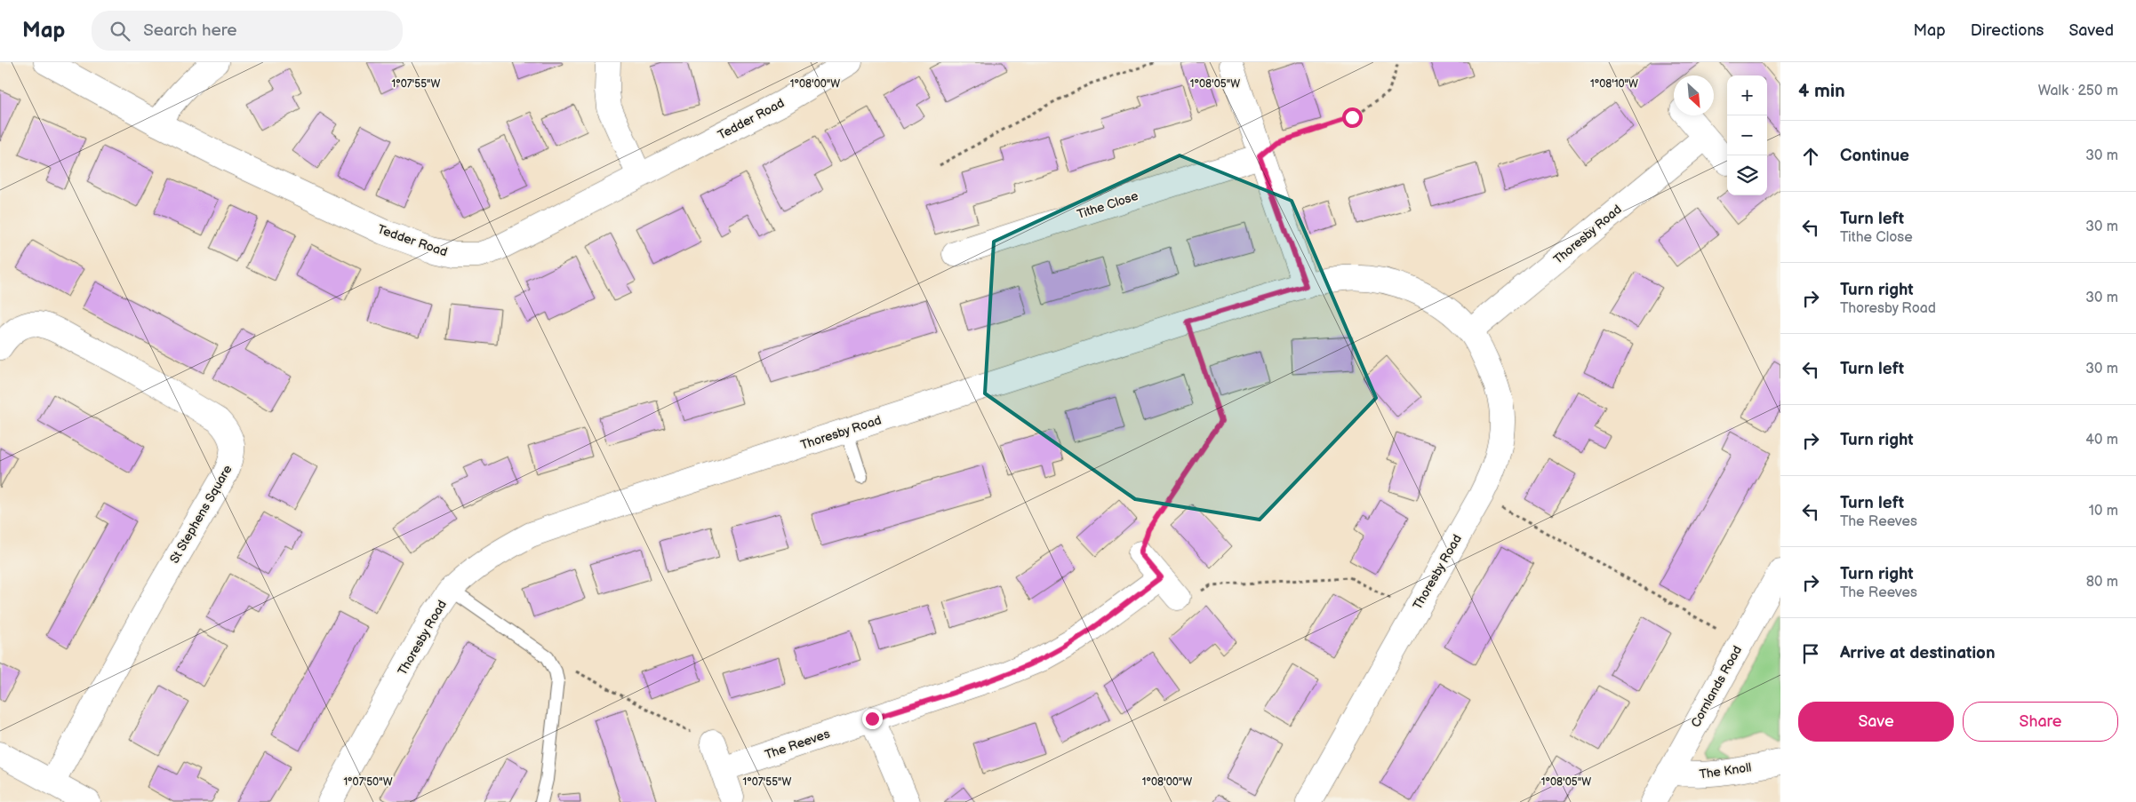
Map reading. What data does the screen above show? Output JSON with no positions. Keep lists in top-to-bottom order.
{
  "streets": {
    "street": [
      "Tedder Road",
      "Tithe Close",
      "Thoresby Road",
      "St Stephens Square",
      "Cornlands Road",
      "The Reeves",
      "The Knoll"
    ]
  },
  "crossings": [
    ["Cornlands Road", "The Knoll"]
  ],
  "north": "bottom right",
  "page": {
    "header": "Map",
    "search": "Search here",
    "nav": ["Map", "Directions", "Saved"],
    "heading": ["4 min", "Walk · 250 m"],
    "map_buttons": ["+", "−"],
    "list": [
      ["Continue", "30 m"],
      ["Turn left", "Tithe Close", "30 m"],
      ["Turn right", "Thoresby Road", "30 m"],
      ["Turn left", "30 m"],
      ["Turn right", "40 m"],
      ["Turn left", "The Reeves", "10 m"],
      ["Turn right", "The Reeves", "80 m"],
      "Arrive at destination"
    ],
    "buttons": ["Save", "Share"]
  },
  "coordinates": [
    "1°07'55\"W",
    "1°08'00\"W",
    "1°08'05\"W",
    "1°08'10\"W",
    "1°07'50\"W"
  ]
}
